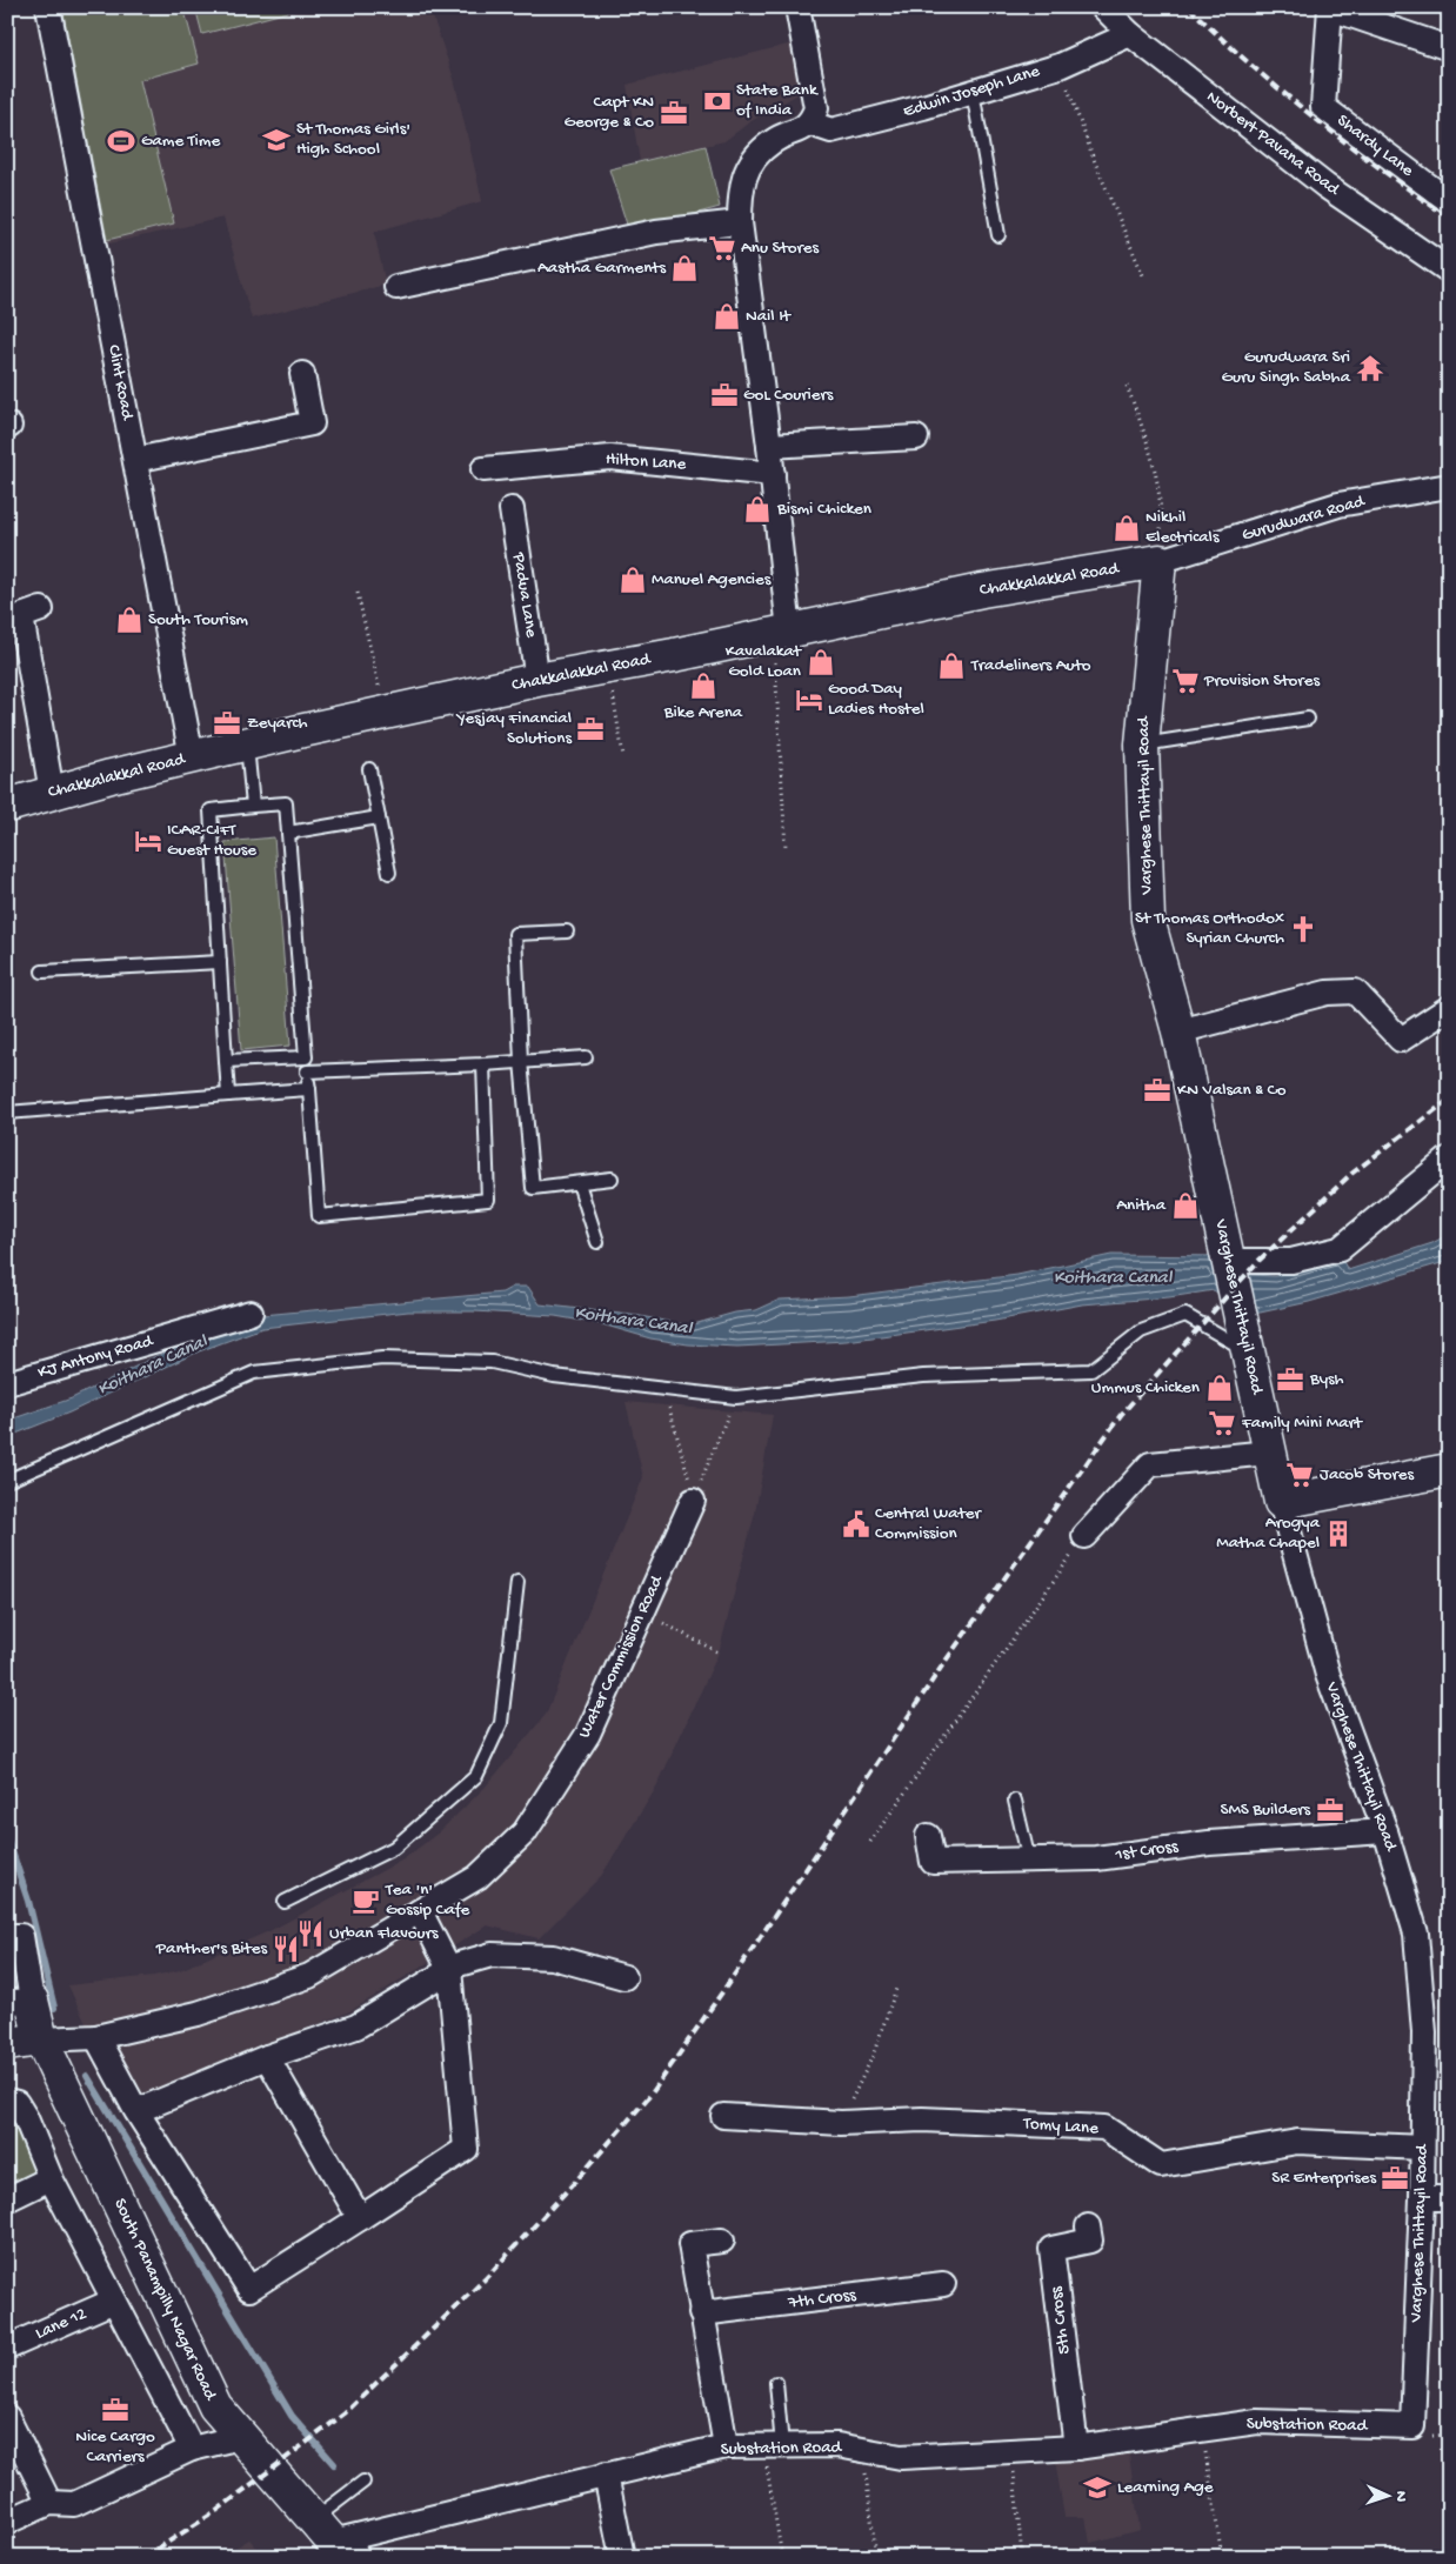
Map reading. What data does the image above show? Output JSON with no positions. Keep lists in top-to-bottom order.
{
  "streets": {
    "street": [
      "Edwin Joseph Lane",
      "Norbert Pavana Road",
      "Shardy Lane",
      "Clint Road",
      "Hilton Lane",
      "Gurudwara Road",
      "Chakkalakkal Road",
      "Padua Lane",
      "Varghese Thittayil Road",
      "KJ Antony Road",
      "Water Commission Road",
      "1st Cross",
      "Tomy Lane",
      "South Panampilly Nagar Road",
      "7th Cross",
      "5th Cross",
      "Lane 12",
      "Substation Road"
    ]
  },
  "crossings": [
    ["Edwin Joseph Lane", "Norbert Pavana Road"],
    ["Clint Road", "Chakkalakkal Road"],
    ["Gurudwara Road", "Chakkalakkal Road"],
    ["Gurudwara Road", "Varghese Thittayil Road"],
    ["Chakkalakkal Road", "Padua Lane"],
    ["Chakkalakkal Road", "Varghese Thittayil Road"],
    ["Varghese Thittayil Road", "1st Cross"],
    ["Varghese Thittayil Road", "Tomy Lane"],
    ["Varghese Thittayil Road", "Substation Road"],
    ["Water Commission Road", "South Panampilly Nagar Road"],
    ["South Panampilly Nagar Road", "Substation Road"],
    ["5th Cross", "Substation Road"]
  ],
  "water": ["Koithara Canal"],
  "places": {
    "bank": ["State Bank of India"],
    "office": [
      "Capt KN George & Co",
      "GoL Couriers",
      "Zeyarch",
      "Yesjay Financial Solutions",
      "KN Valsan & Co",
      "Bysh",
      "SMS Builders",
      "SR Enterprises",
      "Nice Cargo Carriers"
    ],
    "school or university": ["St Thomas Girls' High School", "Learning Age"],
    "sports": ["Game Time"],
    "supermarket": [
      "Anu Stores",
      "Provision Stores",
      "Family Mini Mart",
      "Jacob Stores"
    ],
    "shop": [
      "Aastha Garments",
      "Nail It",
      "Bismi Chicken",
      "Nikhil Electricals",
      "Manuel Agencies",
      "South Tourism",
      "Kavalakat Gold Loan",
      "Tradeliners Auto",
      "Bike Arena",
      "Anitha",
      "Ummus Chicken"
    ],
    "temple": ["Gurudwara Sri Guru Singh Sabha"],
    "hotel": ["Good Day Ladies Hostel", "ICAR-CIFT Guest House"],
    "church": ["St Thomas Orthodox Syrian Church"],
    "public building": ["Central Water Commission"],
    "building": ["Arogya Matha Chapel"],
    "cafe": ["Tea 'n' Gossip Cafe"],
    "restaurant": ["Urban Flavours", "Panther's Bites"]
  },
  "north": "right"
}
